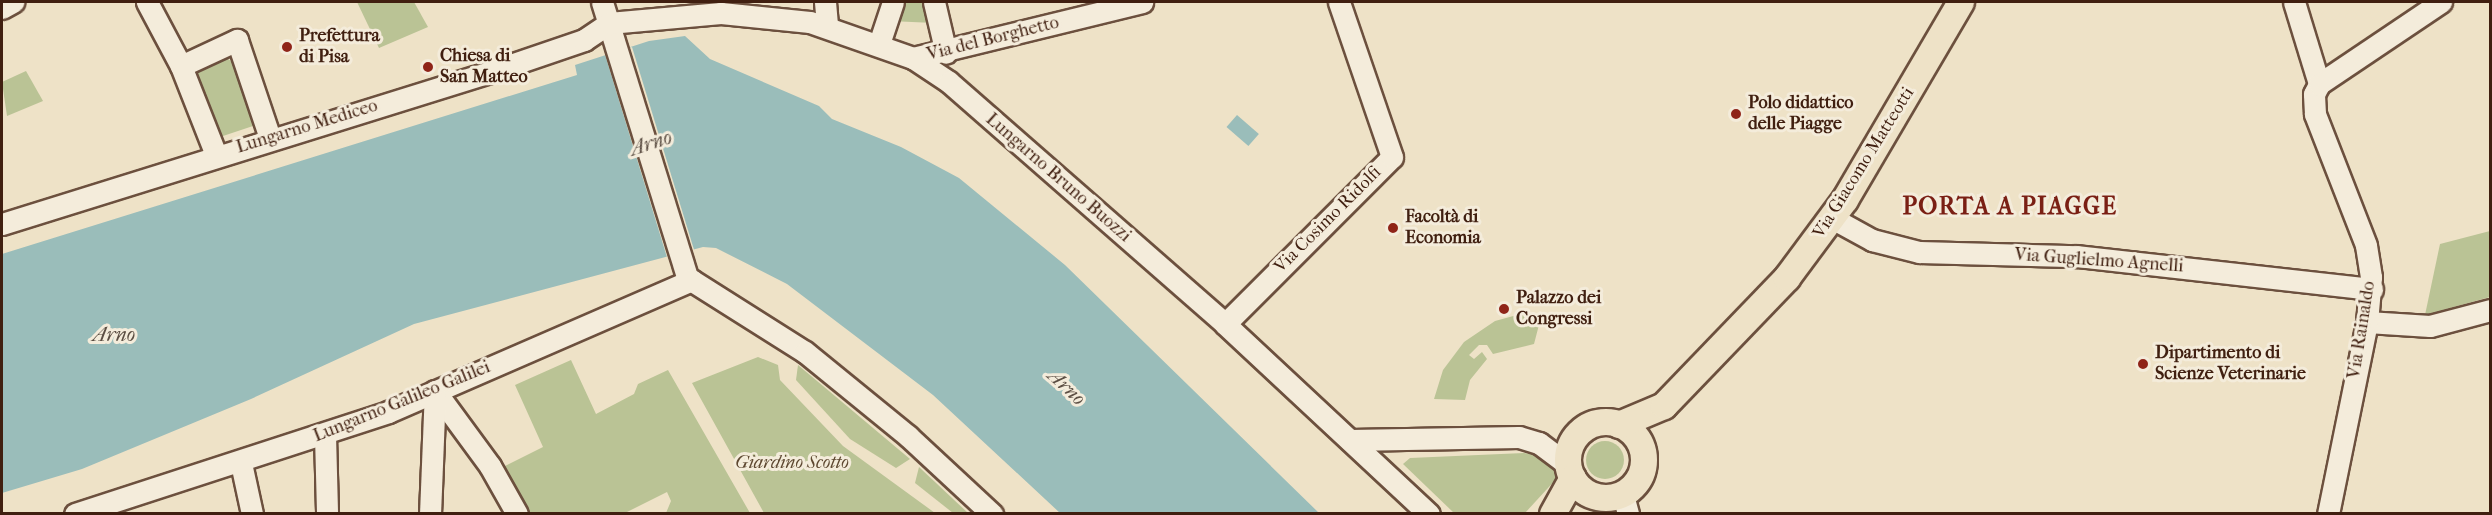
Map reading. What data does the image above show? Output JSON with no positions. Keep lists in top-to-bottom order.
{
  "streets": {
    "main road": ["Via Giacomo Matteotti"],
    "street": [
      "Via del Borghetto",
      "Lungarno Mediceo",
      "Lungarno Bruno Buozzi",
      "Via Cosimo Ridolfi",
      "Via Guglielmo Agnelli",
      "Via Rainaldo",
      "Lungarno Galileo Galilei"
    ]
  },
  "crossings": [
    ["Via del Borghetto", "Lungarno Bruno Buozzi"],
    ["Lungarno Mediceo", "Lungarno Bruno Buozzi"],
    ["Via Giacomo Matteotti", "Via Guglielmo Agnelli"],
    ["Lungarno Bruno Buozzi", "Via Cosimo Ridolfi"],
    ["Via Guglielmo Agnelli", "Via Rainaldo"]
  ],
  "districts": ["PORTA A PIAGGE"],
  "water": ["Arno"],
  "parks": ["Giardino Scotto"],
  "places": [
    "Prefettura di Pisa",
    "Chiesa di San Matteo",
    "Polo didattico delle Piagge",
    "Facoltà di Economia",
    "Palazzo dei Congressi",
    "Dipartimento di Scienze Veterinarie"
  ]
}
